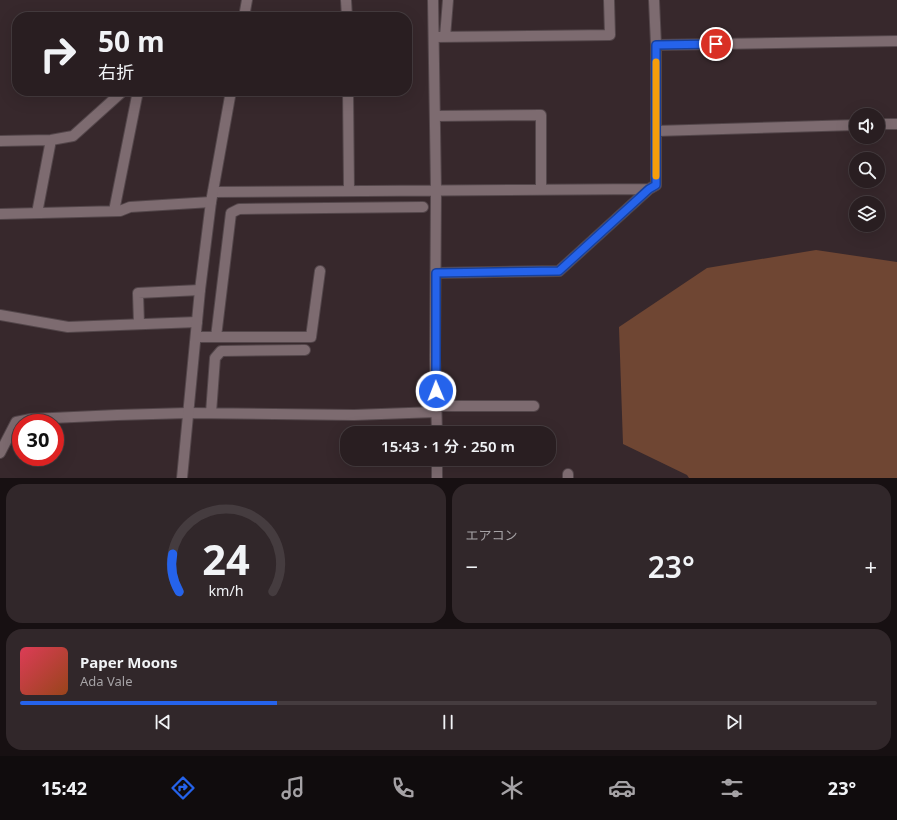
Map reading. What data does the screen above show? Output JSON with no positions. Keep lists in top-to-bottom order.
{
  "page": {
    "turn": ["50 m", "右折"],
    "limit": "30",
    "trip": "15:43 · 1 分 · 250 m",
    "tile": "エアコン",
    "heat": ["−", "23°", "+"],
    "song": ["Paper Moons", "Ada Vale"],
    "tabs": ["15:42", "23°"],
    "gauge": ["24", "km/h"]
  }
}
